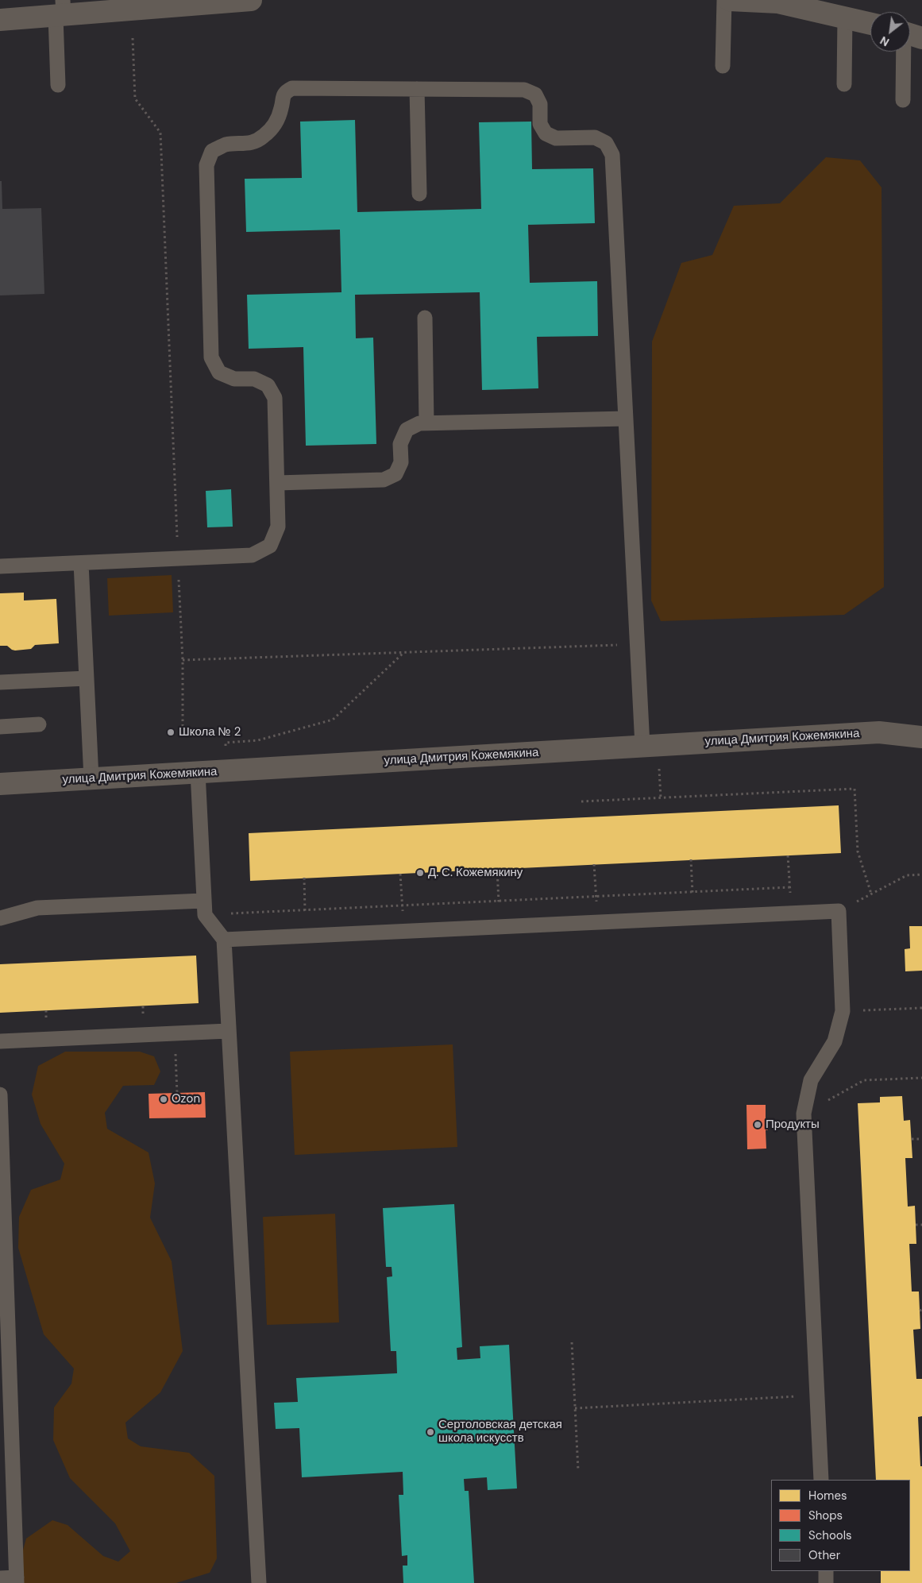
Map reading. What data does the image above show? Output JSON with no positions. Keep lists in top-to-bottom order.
{
  "streets": {
    "street": ["улица Дмитрия Кожемякина"]
  },
  "places": [
    "Школа № 2",
    "Д. С. Кожемякину",
    "Ozon",
    "Продукты",
    "Сертоловская детская школа искусств"
  ],
  "legend": [
    "Homes",
    "Shops",
    "Schools",
    "Other"
  ],
  "north": "bottom left"
}
